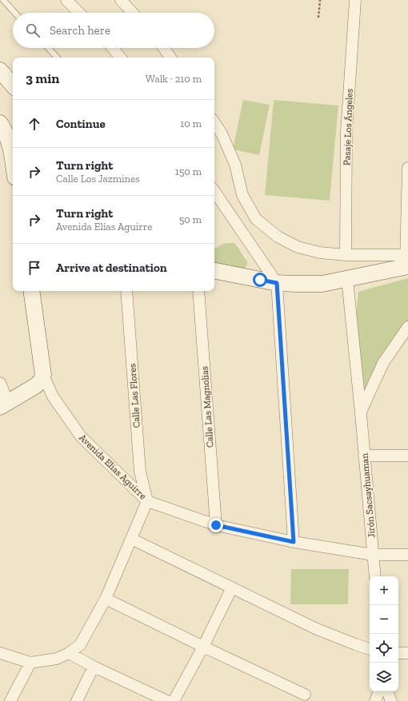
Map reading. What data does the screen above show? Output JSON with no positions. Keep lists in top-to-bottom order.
{
  "streets": {
    "street": [
      "Pasaje Los Ángeles",
      "Calle Las Flores",
      "Calle Las Magnolias",
      "Avenida Elías Aguirre",
      "Jirón Sacsayhuaman"
    ]
  },
  "crossings": [
    ["Calle Las Flores", "Avenida Elías Aguirre"],
    ["Calle Las Magnolias", "Avenida Elías Aguirre"],
    ["Avenida Elías Aguirre", "Jirón Sacsayhuaman"]
  ],
  "page": {
    "search": "Search here",
    "heading": ["3 min", "Walk · 210 m"],
    "list": [
      ["Continue", "10 m"],
      ["Turn right", "Calle Los Jazmines", "150 m"],
      ["Turn right", "Avenida Elías Aguirre", "50 m"],
      "Arrive at destination"
    ],
    "map_buttons": ["+", "−"]
  }
}
